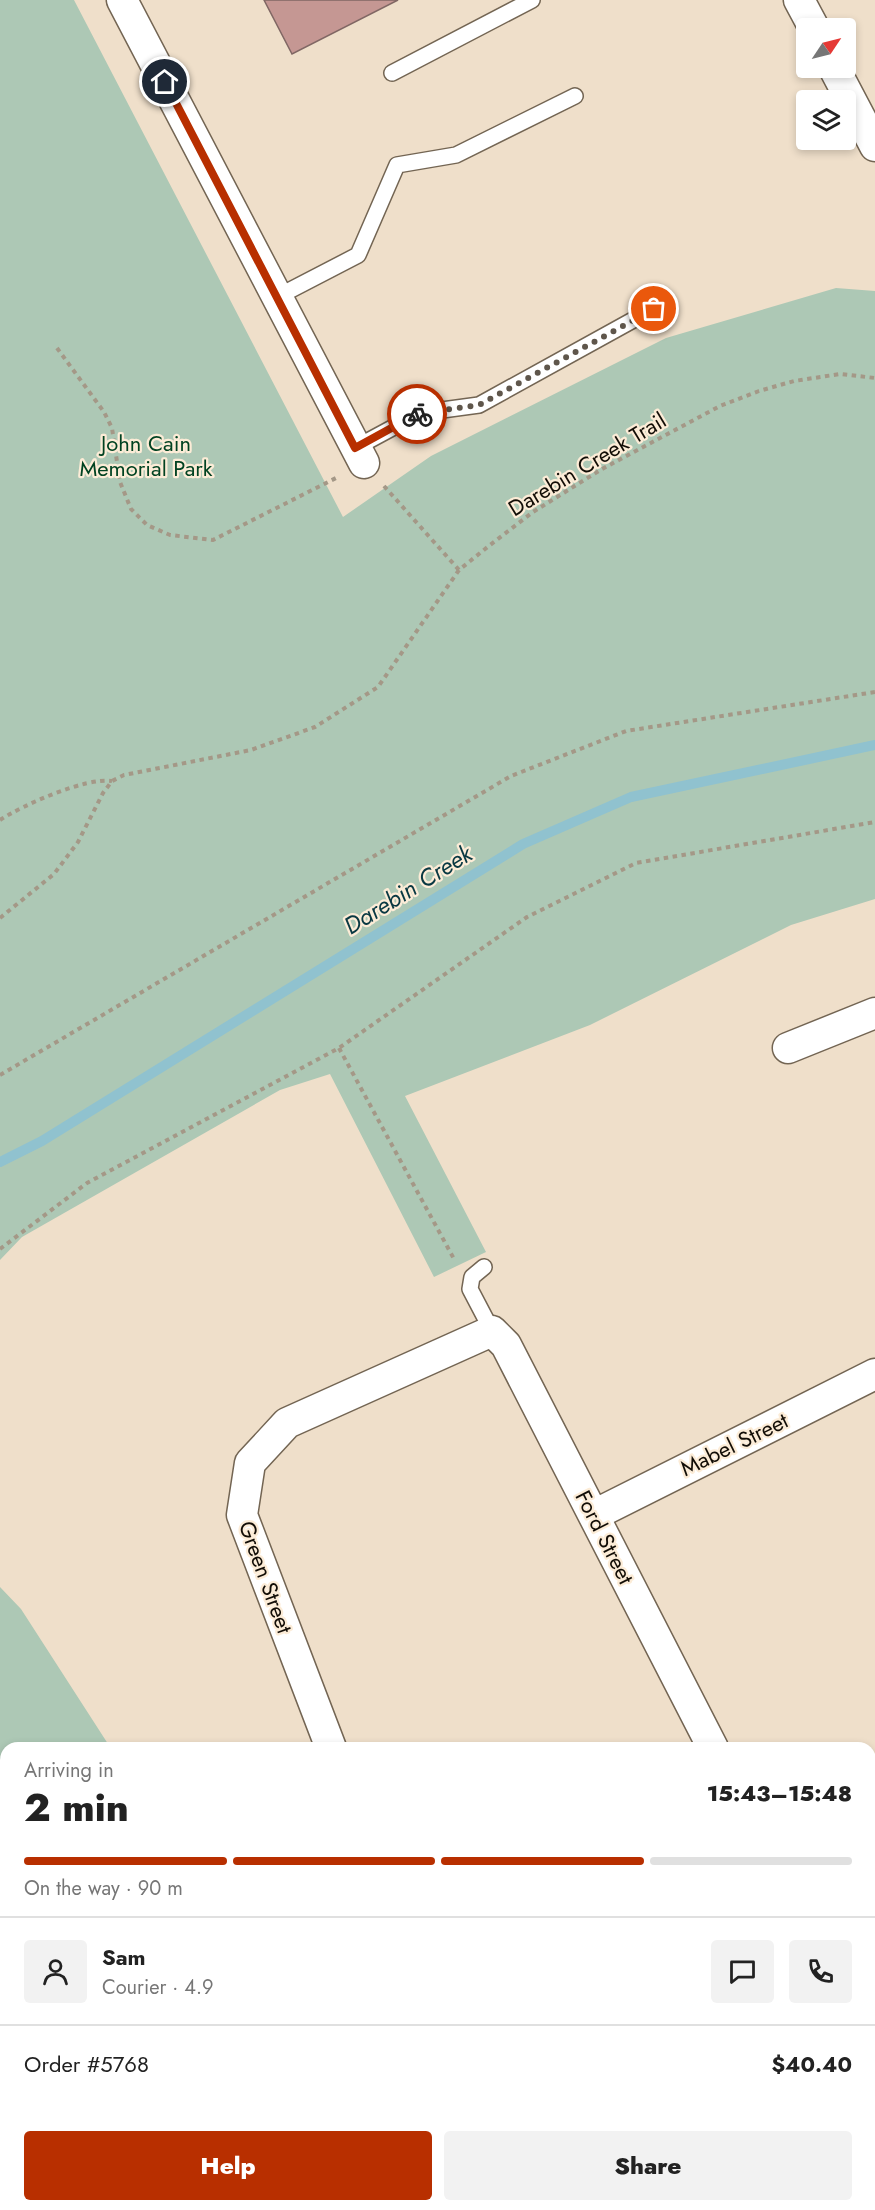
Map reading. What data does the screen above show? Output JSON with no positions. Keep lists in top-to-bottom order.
{
  "streets": {
    "street": ["Mabel Street", "Ford Street", "Green Street"],
    "path": ["Darebin Creek Trail"]
  },
  "crossings": [
    ["Mabel Street", "Ford Street"],
    ["Ford Street", "Green Street"]
  ],
  "water": ["Darebin Creek"],
  "parks": ["John Cain Memorial Park"],
  "north": "top right",
  "page": {
    "heading": ["2 min", "Arriving in", "15:43–15:48"],
    "panel": [
      "Sam",
      "Courier · 4.9",
      "Order #5768",
      "$40.40"
    ],
    "bar": "On the way · 90 m",
    "buttons": ["Help", "Share"]
  }
}
